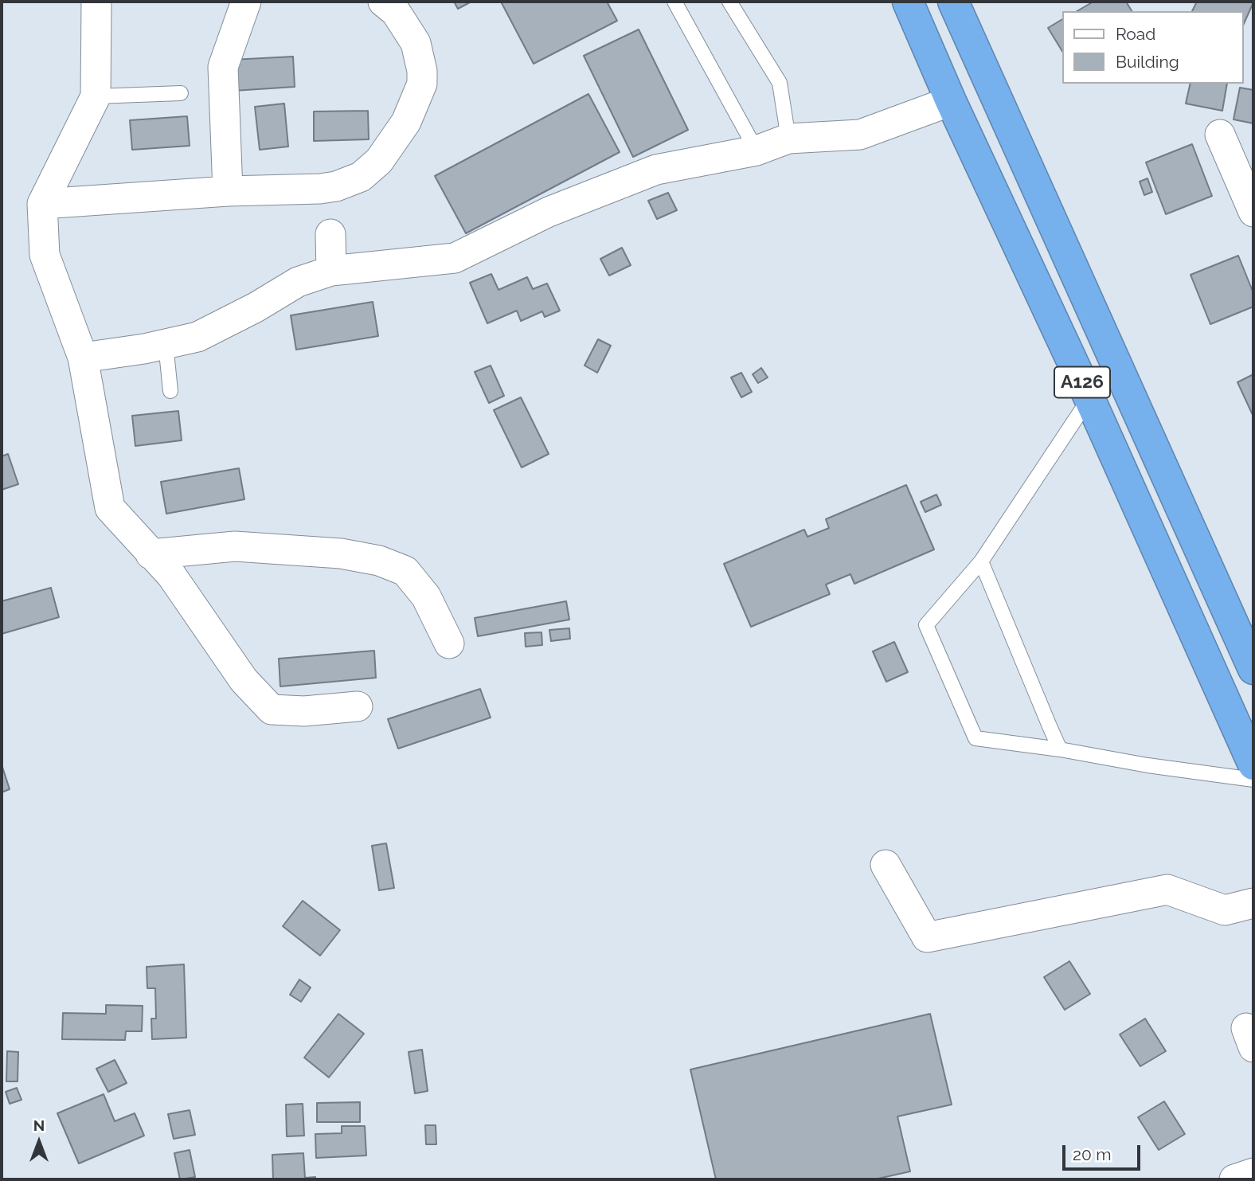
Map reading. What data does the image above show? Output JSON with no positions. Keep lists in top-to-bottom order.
{
  "streets": {
    "highway": ["A126"]
  },
  "legend": ["Road", "Building"],
  "scale_bar": "20 m",
  "north": "top"
}
